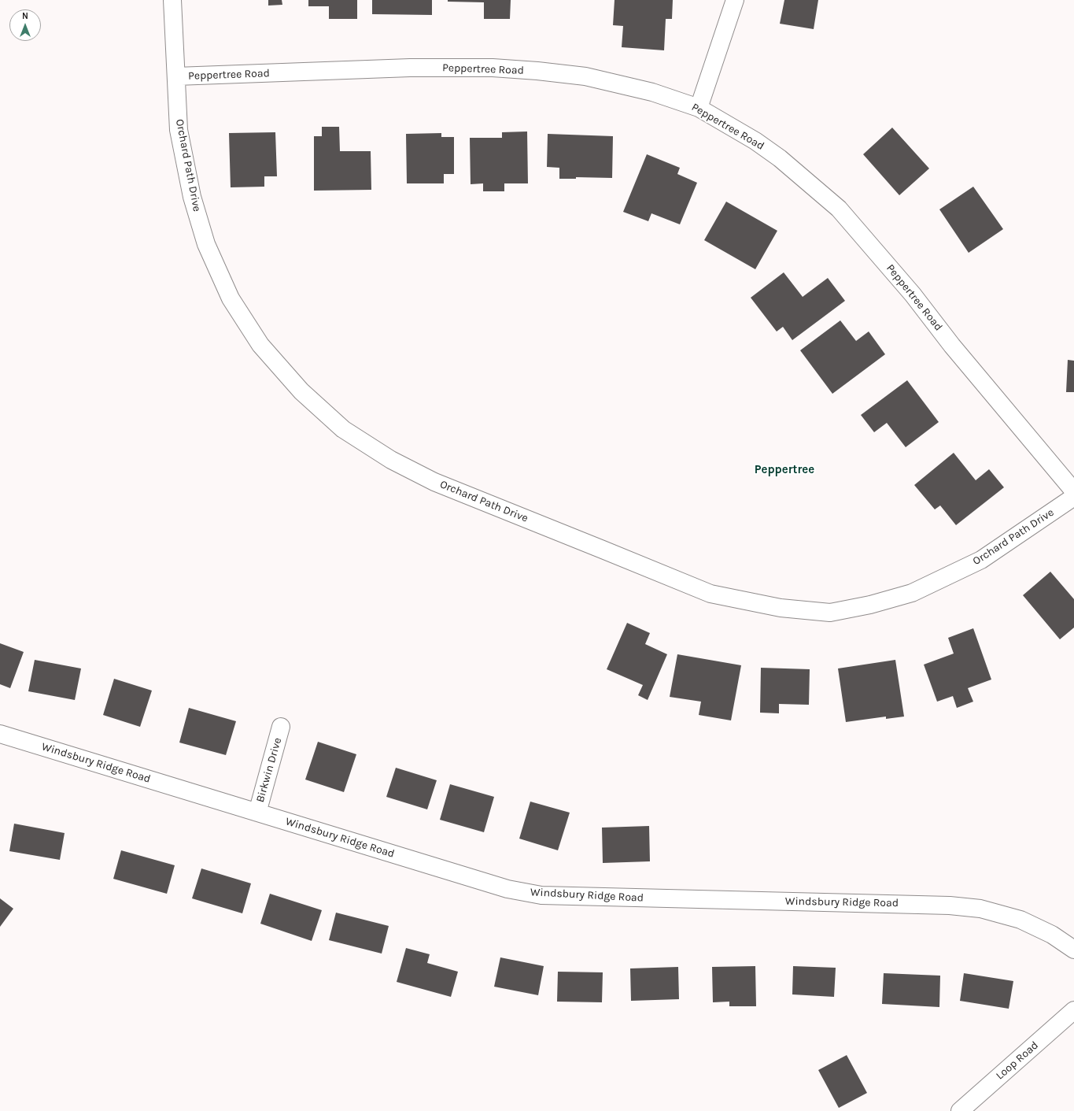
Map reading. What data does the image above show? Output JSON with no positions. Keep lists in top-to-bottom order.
{
  "streets": {
    "street": [
      "Peppertree Road",
      "Orchard Path Drive",
      "Windsbury Ridge Road",
      "Birkwin Drive",
      "Loop Road"
    ]
  },
  "crossings": [
    ["Peppertree Road", "Orchard Path Drive"],
    ["Windsbury Ridge Road", "Birkwin Drive"]
  ],
  "districts": ["Peppertree"],
  "north": "top"
}
